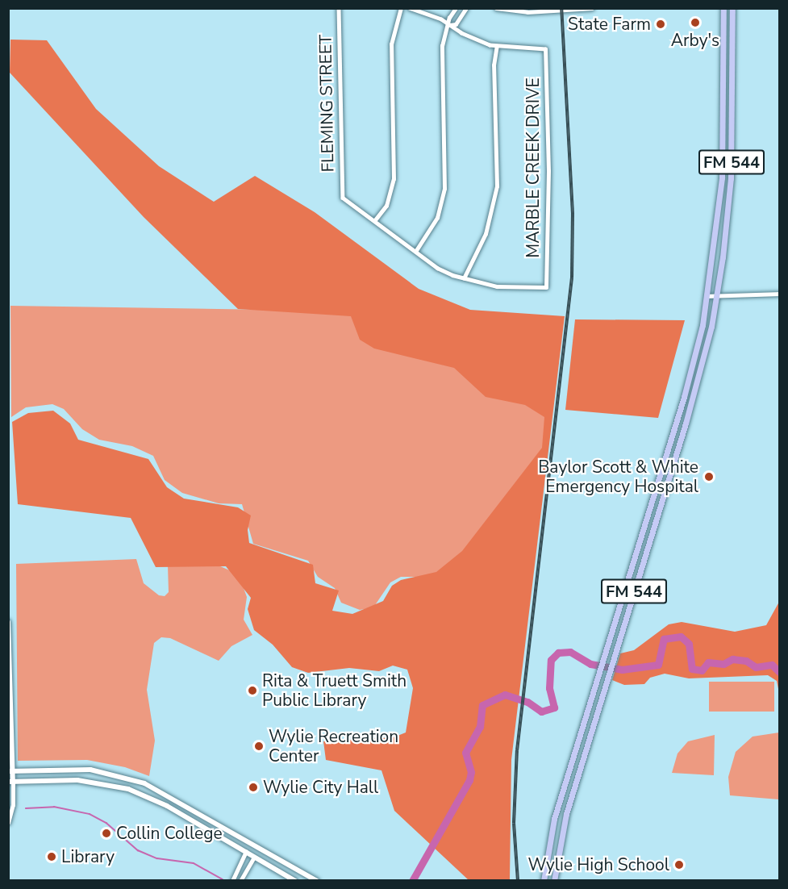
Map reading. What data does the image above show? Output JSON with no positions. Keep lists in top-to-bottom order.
{
  "streets": {
    "main road": ["FM 544"],
    "street": ["FLEMING STREET", "MARBLE CREEK DRIVE"]
  },
  "places": [
    "Arby's",
    "State Farm",
    "Baylor Scott & White Emergency Hospital",
    "Rita & Truett Smith Public Library",
    "Wylie Recreation Center",
    "Wylie City Hall",
    "Collin College",
    "Library",
    "Wylie High School"
  ]
}
